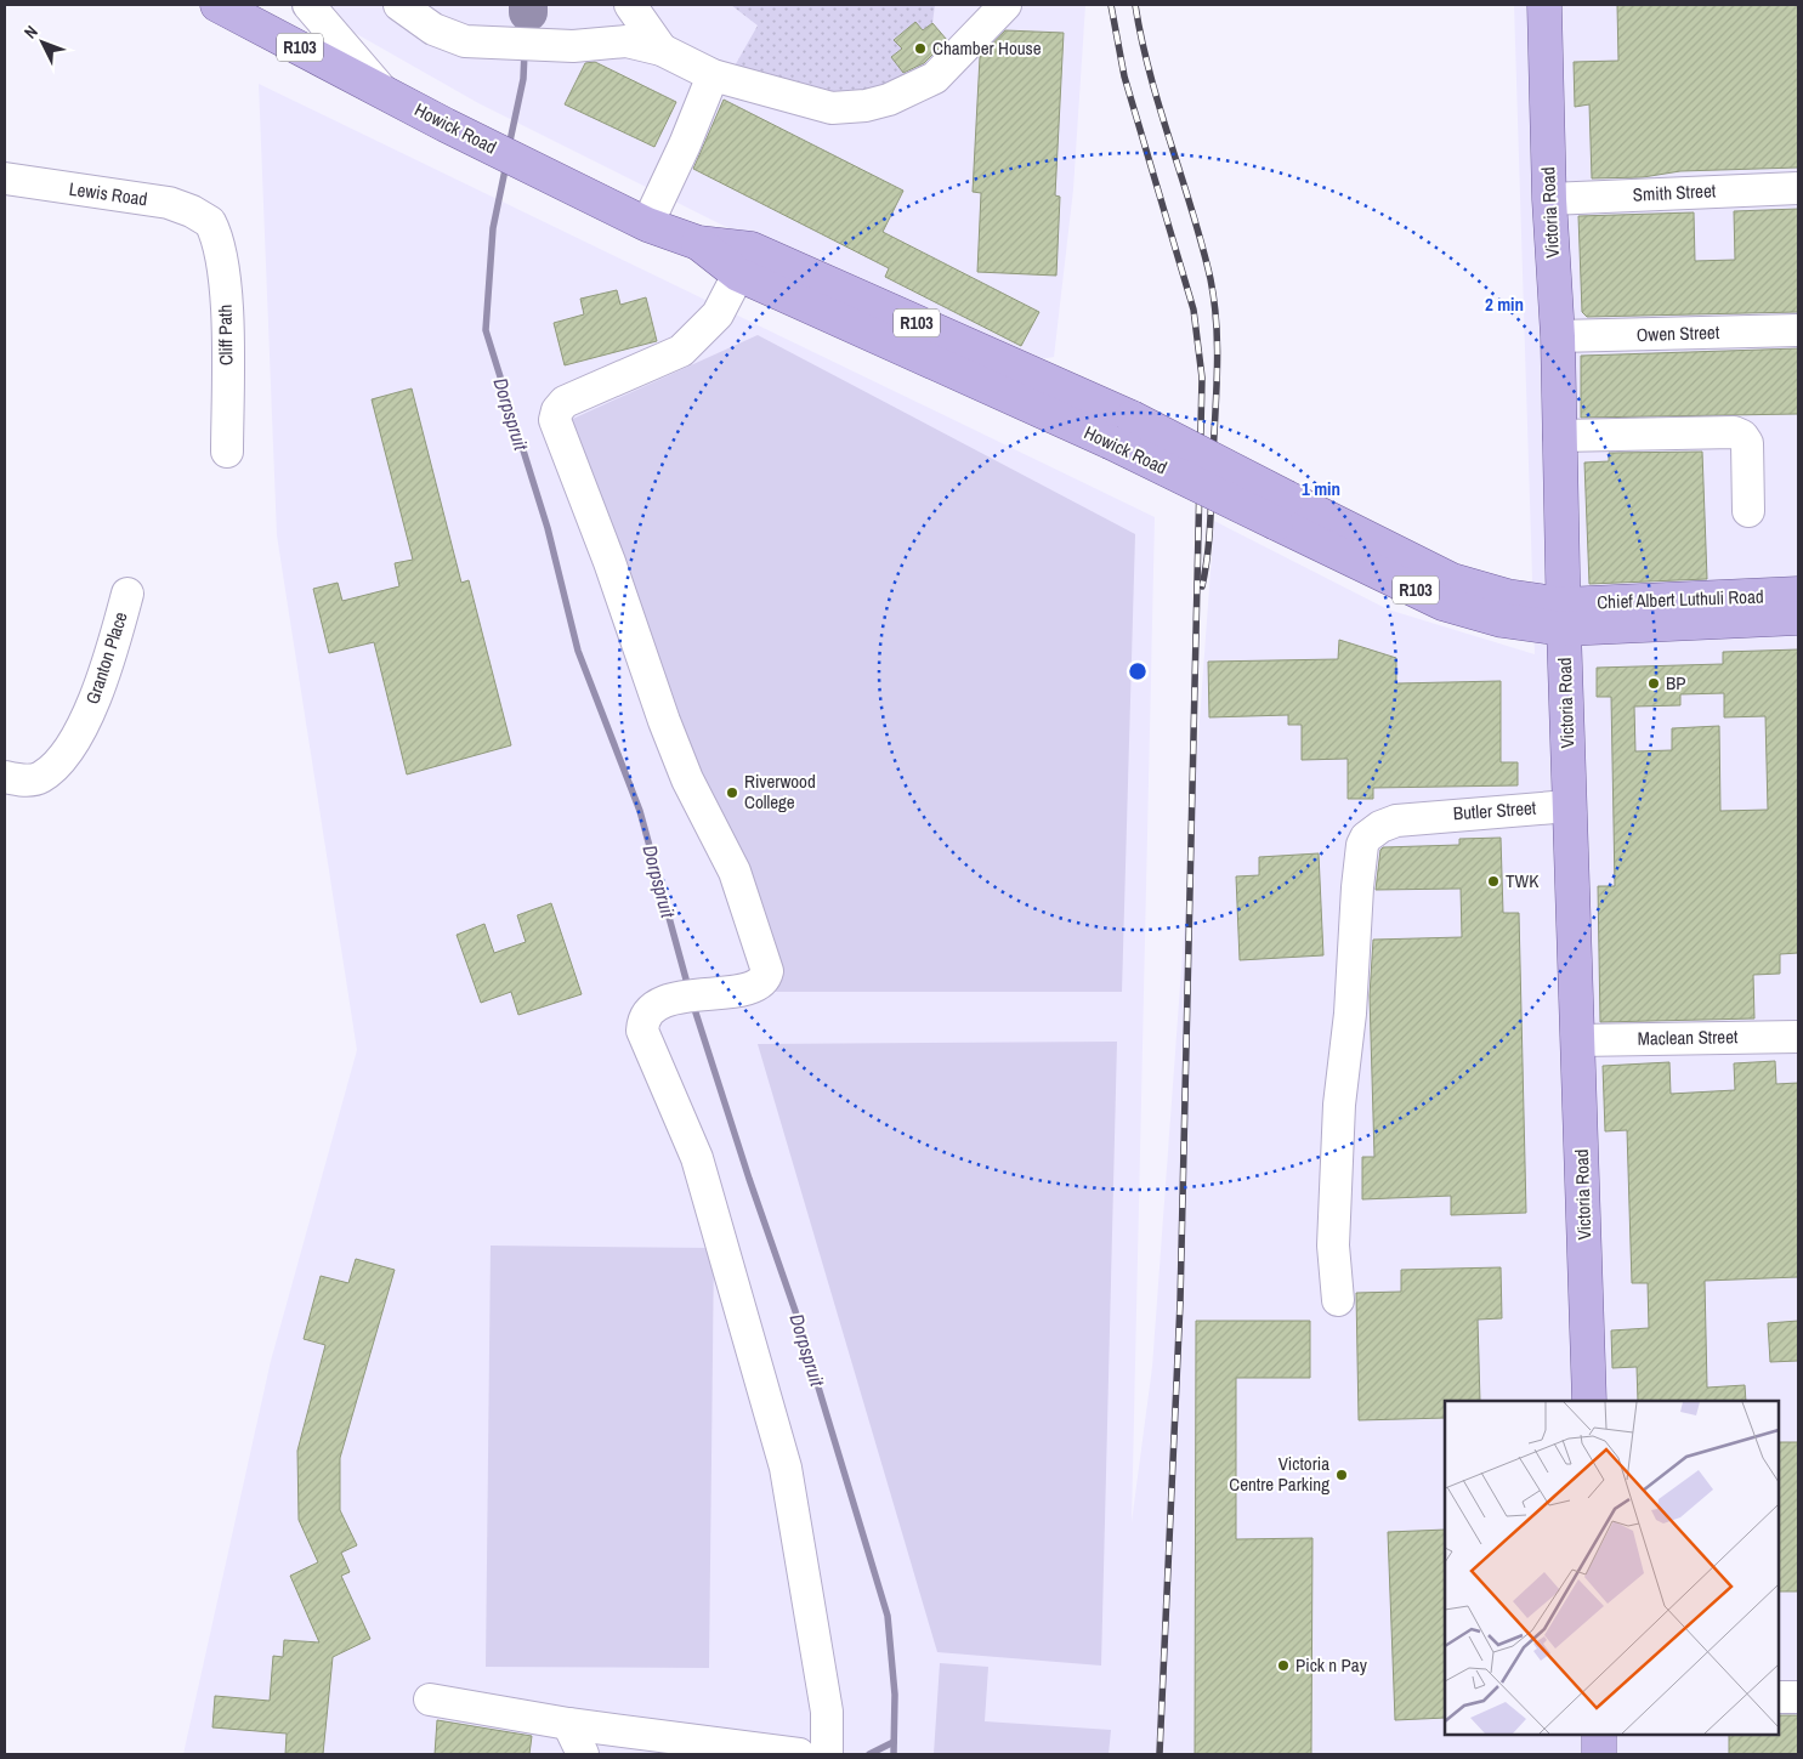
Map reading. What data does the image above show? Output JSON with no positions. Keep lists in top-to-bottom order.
{
  "streets": {
    "main road": [
      "R103",
      "Howick Road",
      "Victoria Road",
      "Chief Albert Luthuli Road"
    ],
    "street": [
      "Smith Street",
      "Lewis Road",
      "Owen Street",
      "Cliff Path",
      "Granton Place",
      "Butler Street",
      "Maclean Street"
    ]
  },
  "crossings": [
    ["Howick Road", "Victoria Road"],
    ["Howick Road", "Chief Albert Luthuli Road"],
    ["Smith Street", "Victoria Road"],
    ["Lewis Road", "Cliff Path"],
    ["Victoria Road", "Owen Street"],
    ["Victoria Road", "Chief Albert Luthuli Road"],
    ["Victoria Road", "Butler Street"],
    ["Victoria Road", "Maclean Street"]
  ],
  "water": ["Dorpspruit"],
  "places": [
    "Chamber House",
    "BP",
    "Riverwood College",
    "TWK",
    "Victoria Centre Parking",
    "Pick n Pay"
  ],
  "north": "top left",
  "rings": ["2 min", "1 min"]
}
